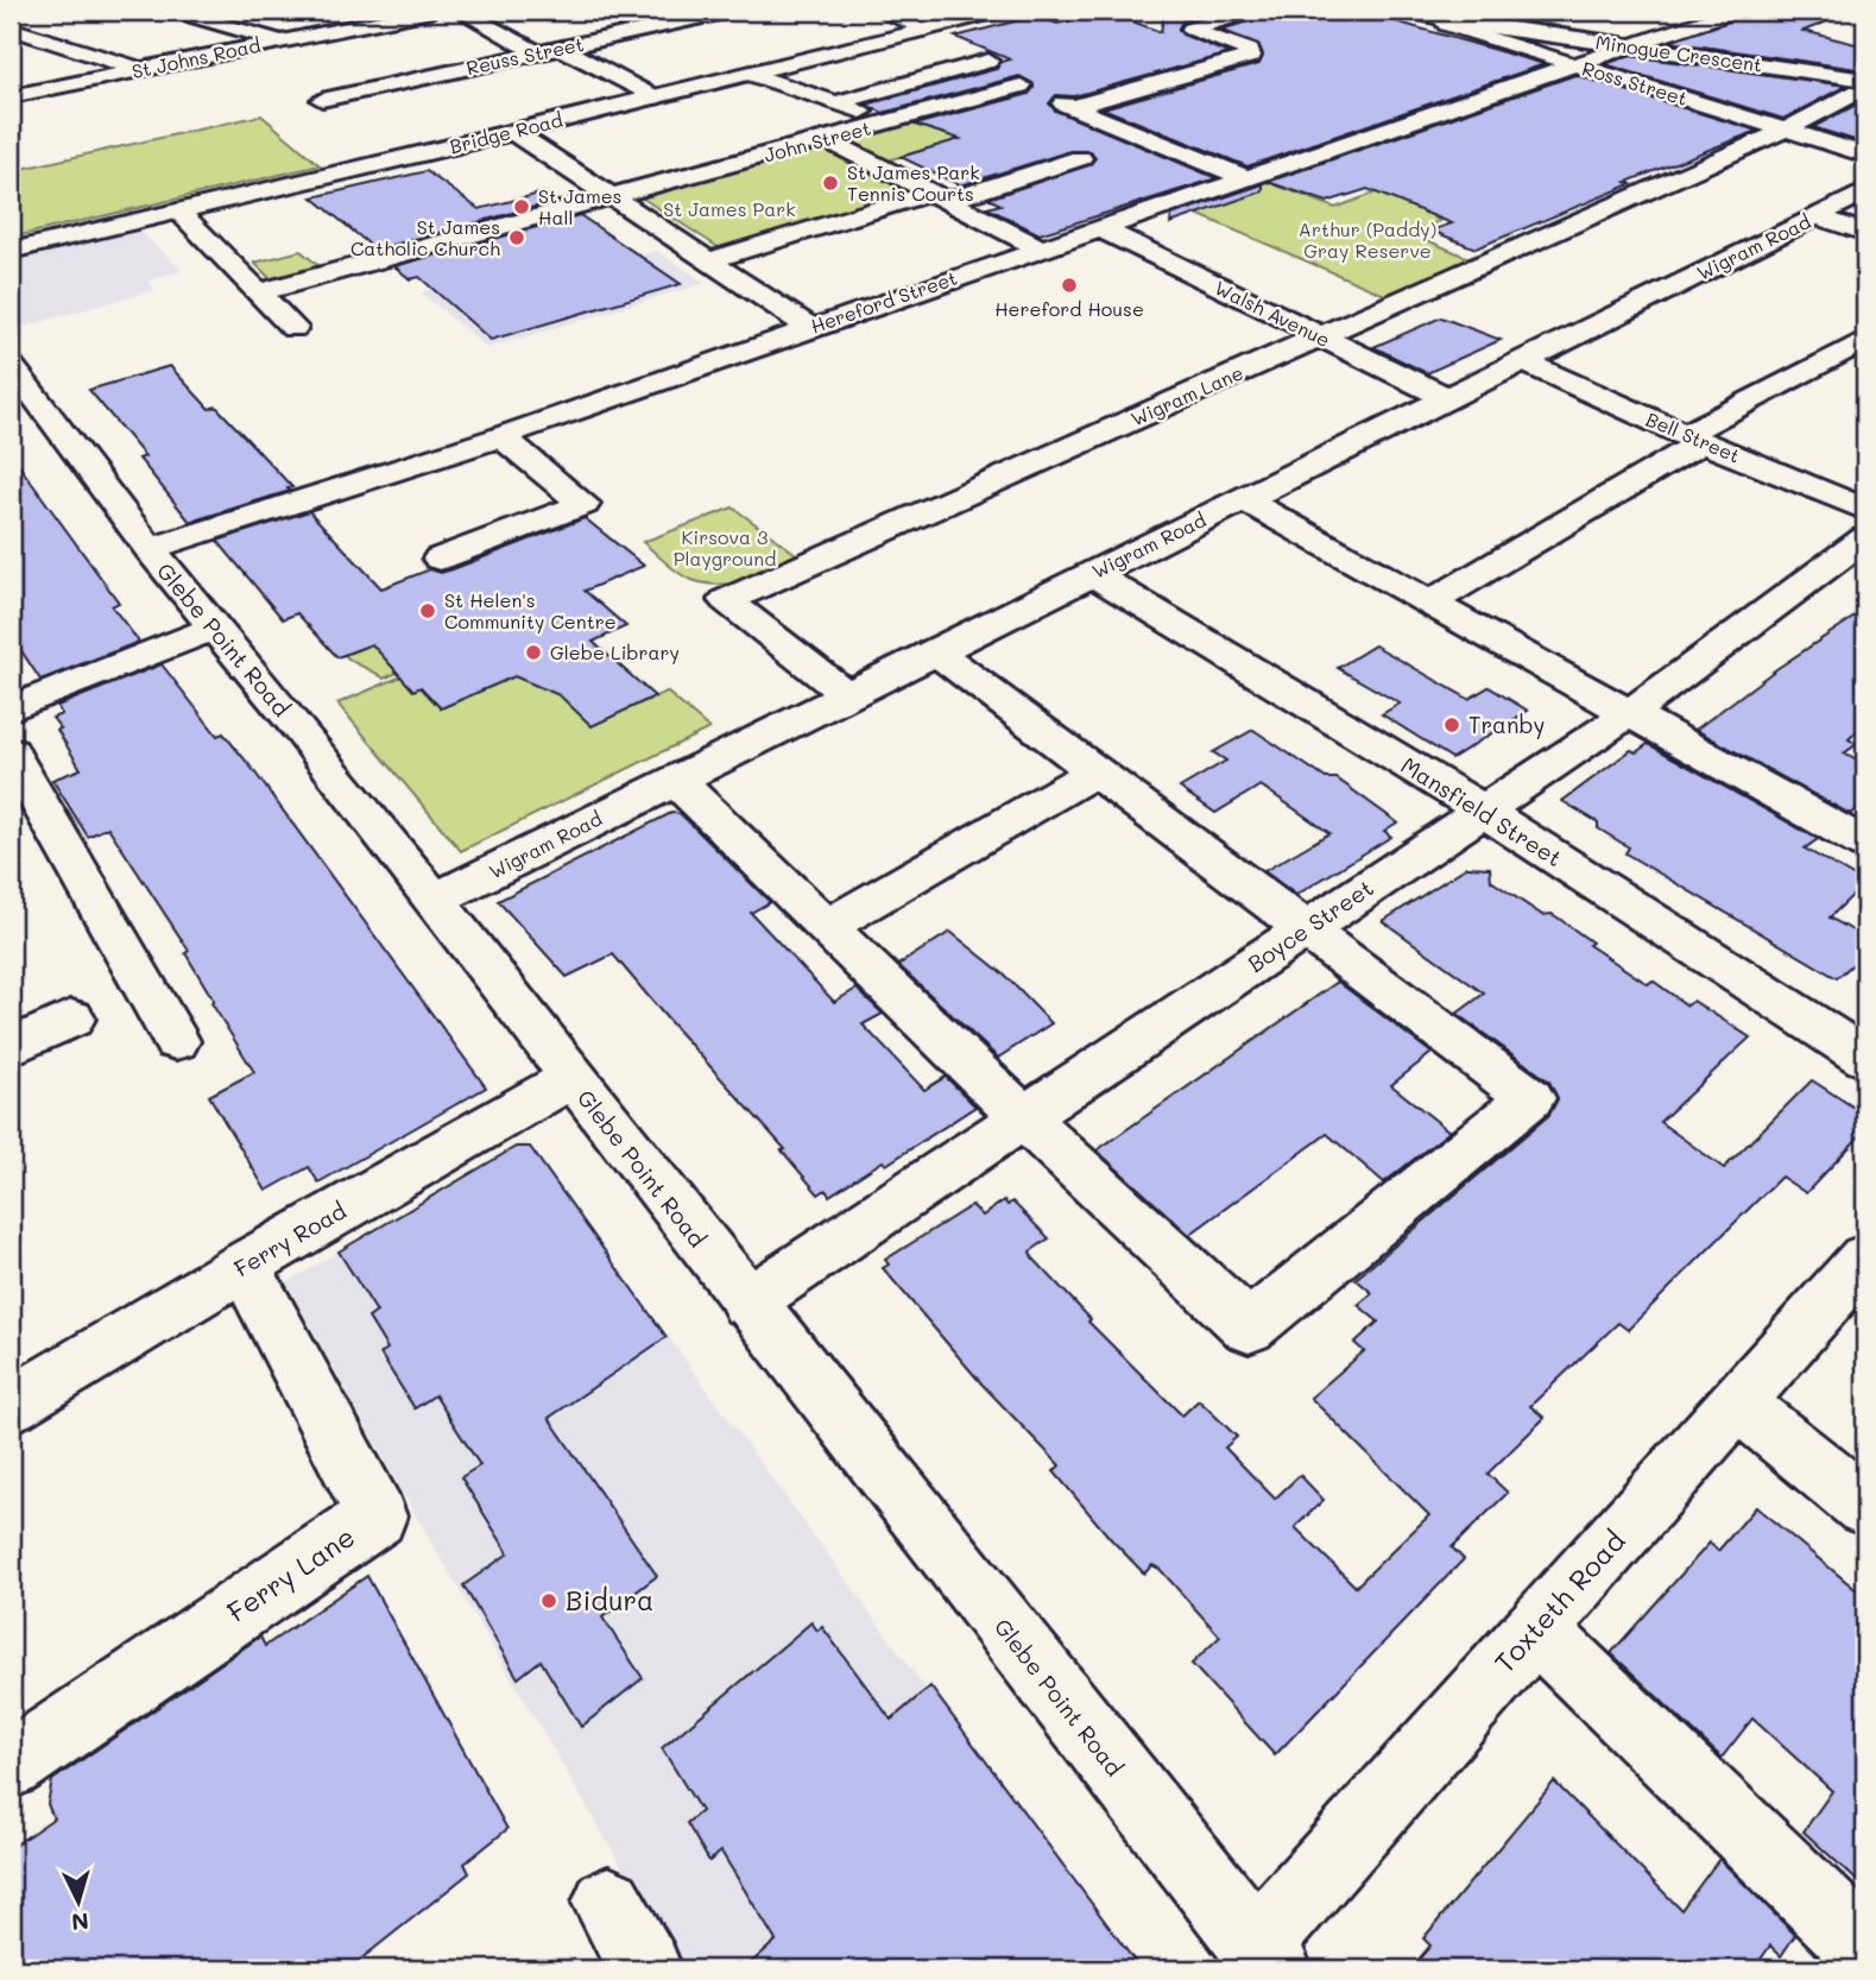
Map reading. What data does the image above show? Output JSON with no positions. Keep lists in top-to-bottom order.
{
  "streets": {
    "street": [
      "Minogue Crescent",
      "Reuss Street",
      "St Johns Road",
      "Ross Street",
      "Bridge Road",
      "John Street",
      "Wigram Road",
      "Hereford Street",
      "Walsh Avenue",
      "Wigram Lane",
      "Bell Street",
      "Glebe Point Road",
      "Mansfield Street",
      "Boyce Street",
      "Ferry Road",
      "Ferry Lane",
      "Toxteth Road"
    ]
  },
  "crossings": [
    ["Minogue Crescent", "Ross Street"],
    ["Minogue Crescent", "Hereford Street"],
    ["Minogue Crescent", "Wigram Lane"],
    ["Ross Street", "Hereford Street"],
    ["Ross Street", "Wigram Lane"],
    ["Wigram Road", "Walsh Avenue"],
    ["Wigram Road", "Wigram Lane"],
    ["Wigram Road", "Bell Street"],
    ["Wigram Road", "Glebe Point Road"],
    ["Wigram Road", "Mansfield Street"],
    ["Hereford Street", "Walsh Avenue"],
    ["Hereford Street", "Glebe Point Road"],
    ["Walsh Avenue", "Wigram Lane"],
    ["Glebe Point Road", "Boyce Street"],
    ["Glebe Point Road", "Ferry Road"],
    ["Glebe Point Road", "Toxteth Road"],
    ["Mansfield Street", "Boyce Street"],
    ["Ferry Road", "Ferry Lane"]
  ],
  "parks": ["St James Park", "Arthur (Paddy) Gray Reserve", "Kirsova 3 Playground"],
  "places": [
    "St James Park Tennis Courts",
    "St James Hall",
    "St James Catholic Church",
    "Hereford House",
    "St Helen's Community Centre",
    "Glebe Library",
    "Tranby",
    "Bidura"
  ],
  "north": "bottom"
}
